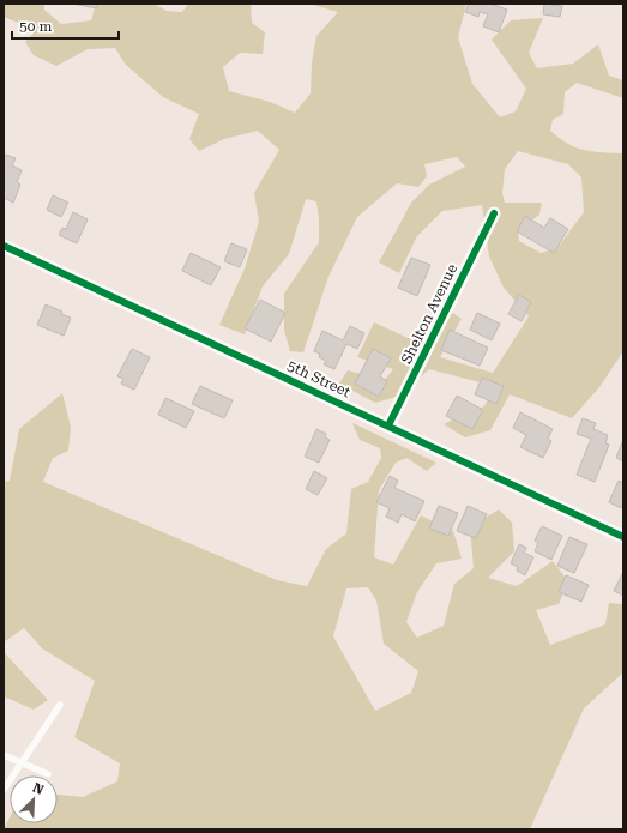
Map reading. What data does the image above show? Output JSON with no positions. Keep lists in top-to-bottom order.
{
  "streets": {
    "street": ["Shelton Avenue", "5th Street"]
  },
  "crossings": [
    ["Shelton Avenue", "5th Street"]
  ],
  "scale_bar": "50 m",
  "north": "top right"
}
